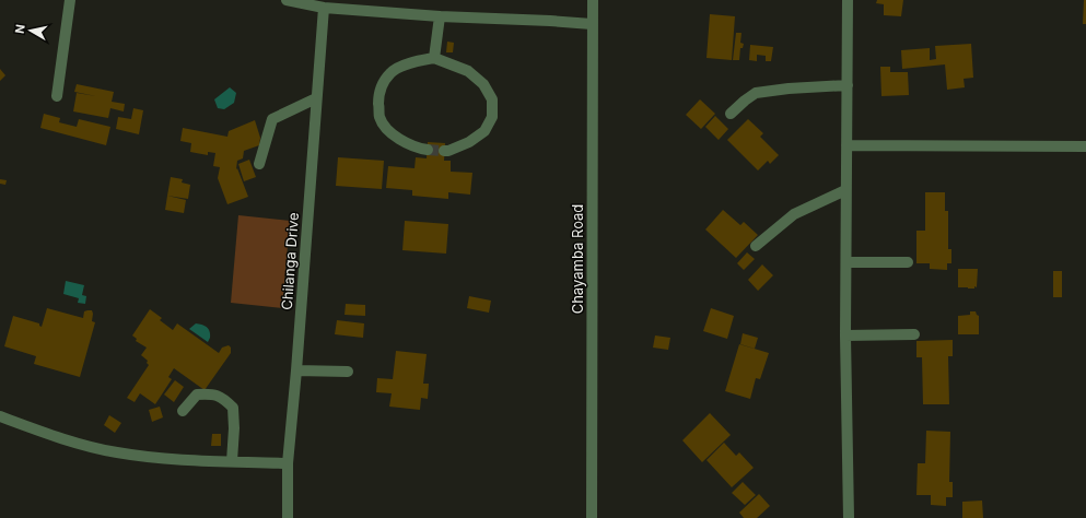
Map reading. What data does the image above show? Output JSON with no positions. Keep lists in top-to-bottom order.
{
  "streets": {
    "street": ["Chayamba Road", "Chilanga Drive"]
  },
  "north": "left"
}
